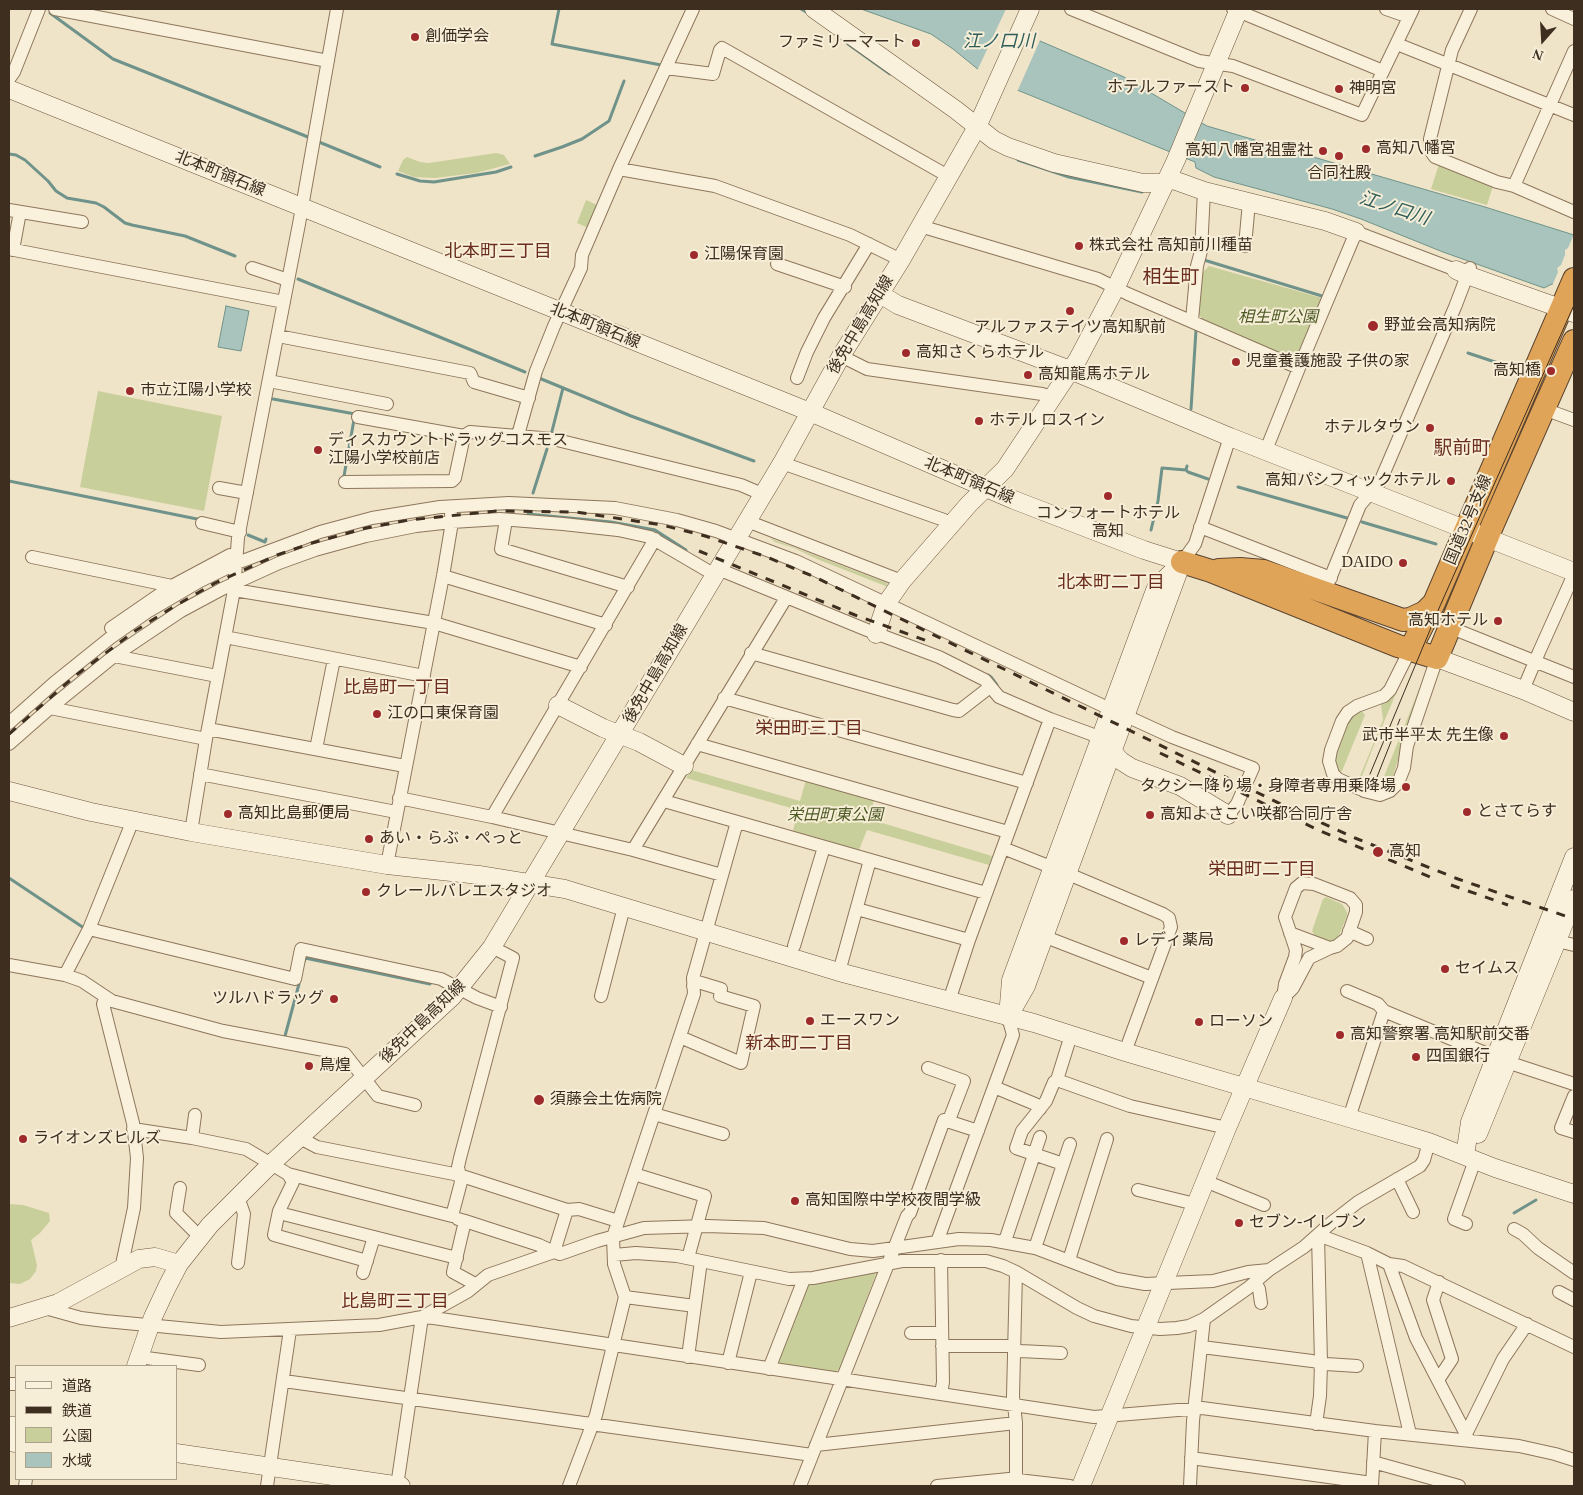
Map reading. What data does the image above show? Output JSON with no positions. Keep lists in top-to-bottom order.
{
  "streets": {
    "highway": ["国道32号支線"],
    "street": ["北本町領石線", "後免中島高知線"]
  },
  "crossings": [
    ["北本町領石線", "後免中島高知線"]
  ],
  "districts": [
    "北本町三丁目",
    "相生町",
    "駅前町",
    "北本町二丁目",
    "比島町一丁目",
    "栄田町三丁目",
    "栄田町二丁目",
    "新本町二丁目",
    "比島町三丁目"
  ],
  "water": ["江ノ口川"],
  "parks": ["相生町公園", "栄田町東公園"],
  "places": [
    "創価学会",
    "ファミリーマート",
    "ホテルファースト",
    "神明宮",
    "高知八幡宮",
    "高知八幡宮祖霊社",
    "合同社殿",
    "株式会社 高知前川種苗",
    "江陽保育園",
    "アルファステイツ高知駅前",
    "野並会高知病院",
    "高知さくらホテル",
    "児童養護施設 子供の家",
    "高知橋",
    "高知龍馬ホテル",
    "市立江陽小学校",
    "ホテル ロスイン",
    "ホテルタウン",
    "ディスカウントドラッグコスモス 江陽小学校前店",
    "高知パシフィックホテル",
    "コンフォートホテル 高知",
    "DAIDO",
    "高知ホテル",
    "江の口東保育園",
    "武市半平太 先生像",
    "タクシー降り場・身障者専用乗降場",
    "とさてらす",
    "高知比島郵便局",
    "高知よさこい咲都合同庁舎",
    "あい・らぶ・ぺっと",
    "高知",
    "クレールバレエスタジオ",
    "レディ薬局",
    "セイムス",
    "ツルハドラッグ",
    "エースワン",
    "ローソン",
    "高知警察署 高知駅前交番",
    "四国銀行",
    "鳥煌",
    "須藤会土佐病院",
    "ライオンズヒルズ",
    "高知国際中学校夜間学級",
    "セブン-イレブン"
  ],
  "legend": [
    "道路",
    "鉄道",
    "公園",
    "水域"
  ],
  "north": "bottom"
}
